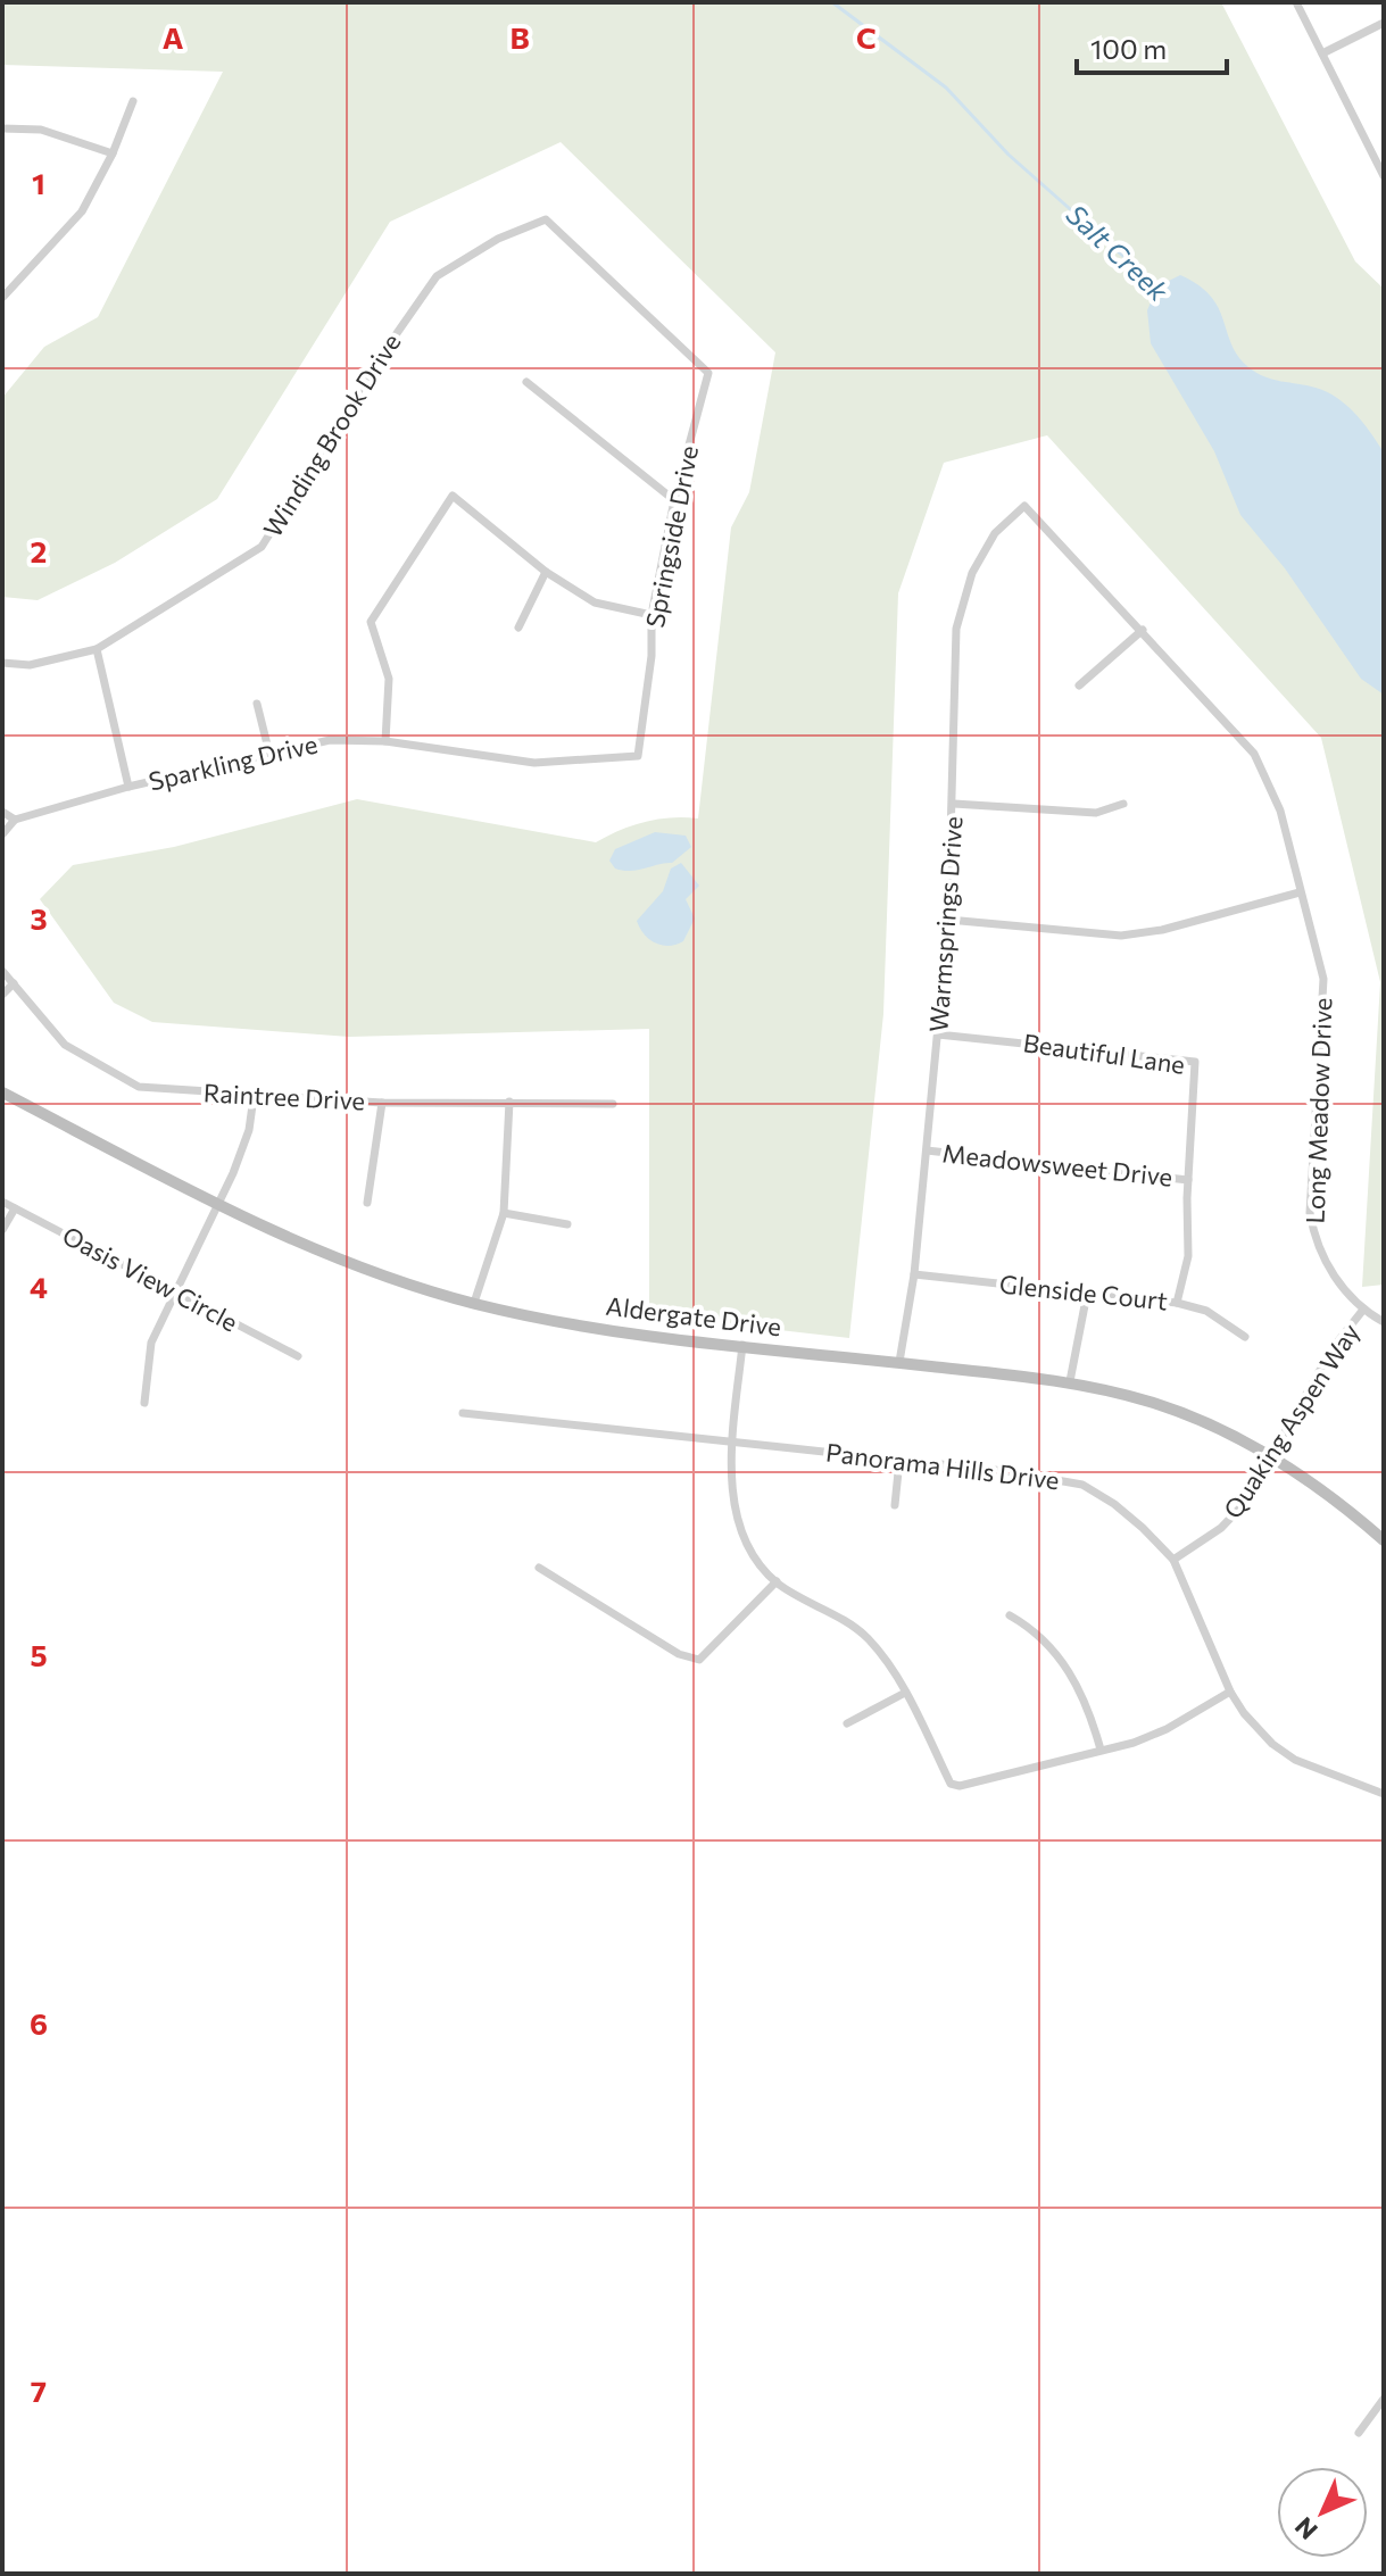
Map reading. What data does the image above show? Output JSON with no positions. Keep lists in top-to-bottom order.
{
  "streets": {
    "street": [
      "Winding Brook Drive",
      "Springside Drive",
      "Sparkling Drive",
      "Warmsprings Drive",
      "Beautiful Lane",
      "Raintree Drive",
      "Long Meadow Drive",
      "Meadowsweet Drive",
      "Oasis View Circle",
      "Glenside Court",
      "Aldergate Drive",
      "Quaking Aspen Way",
      "Panorama Hills Drive"
    ]
  },
  "crossings": [
    ["Winding Brook Drive", "Springside Drive"],
    ["Springside Drive", "Sparkling Drive"],
    ["Warmsprings Drive", "Beautiful Lane"],
    ["Warmsprings Drive", "Long Meadow Drive"],
    ["Warmsprings Drive", "Meadowsweet Drive"],
    ["Warmsprings Drive", "Glenside Court"],
    ["Warmsprings Drive", "Aldergate Drive"],
    ["Beautiful Lane", "Meadowsweet Drive"],
    ["Beautiful Lane", "Glenside Court"],
    ["Long Meadow Drive", "Quaking Aspen Way"],
    ["Aldergate Drive", "Quaking Aspen Way"],
    ["Quaking Aspen Way", "Panorama Hills Drive"]
  ],
  "water": ["Salt Creek"],
  "scale_bar": "100 m",
  "north": "bottom left",
  "grid": {
    "columns": ["A", "B", "C"],
    "rows": [
      "1",
      "2",
      "3",
      "4",
      "5",
      "6",
      "7"
    ]
  }
}
